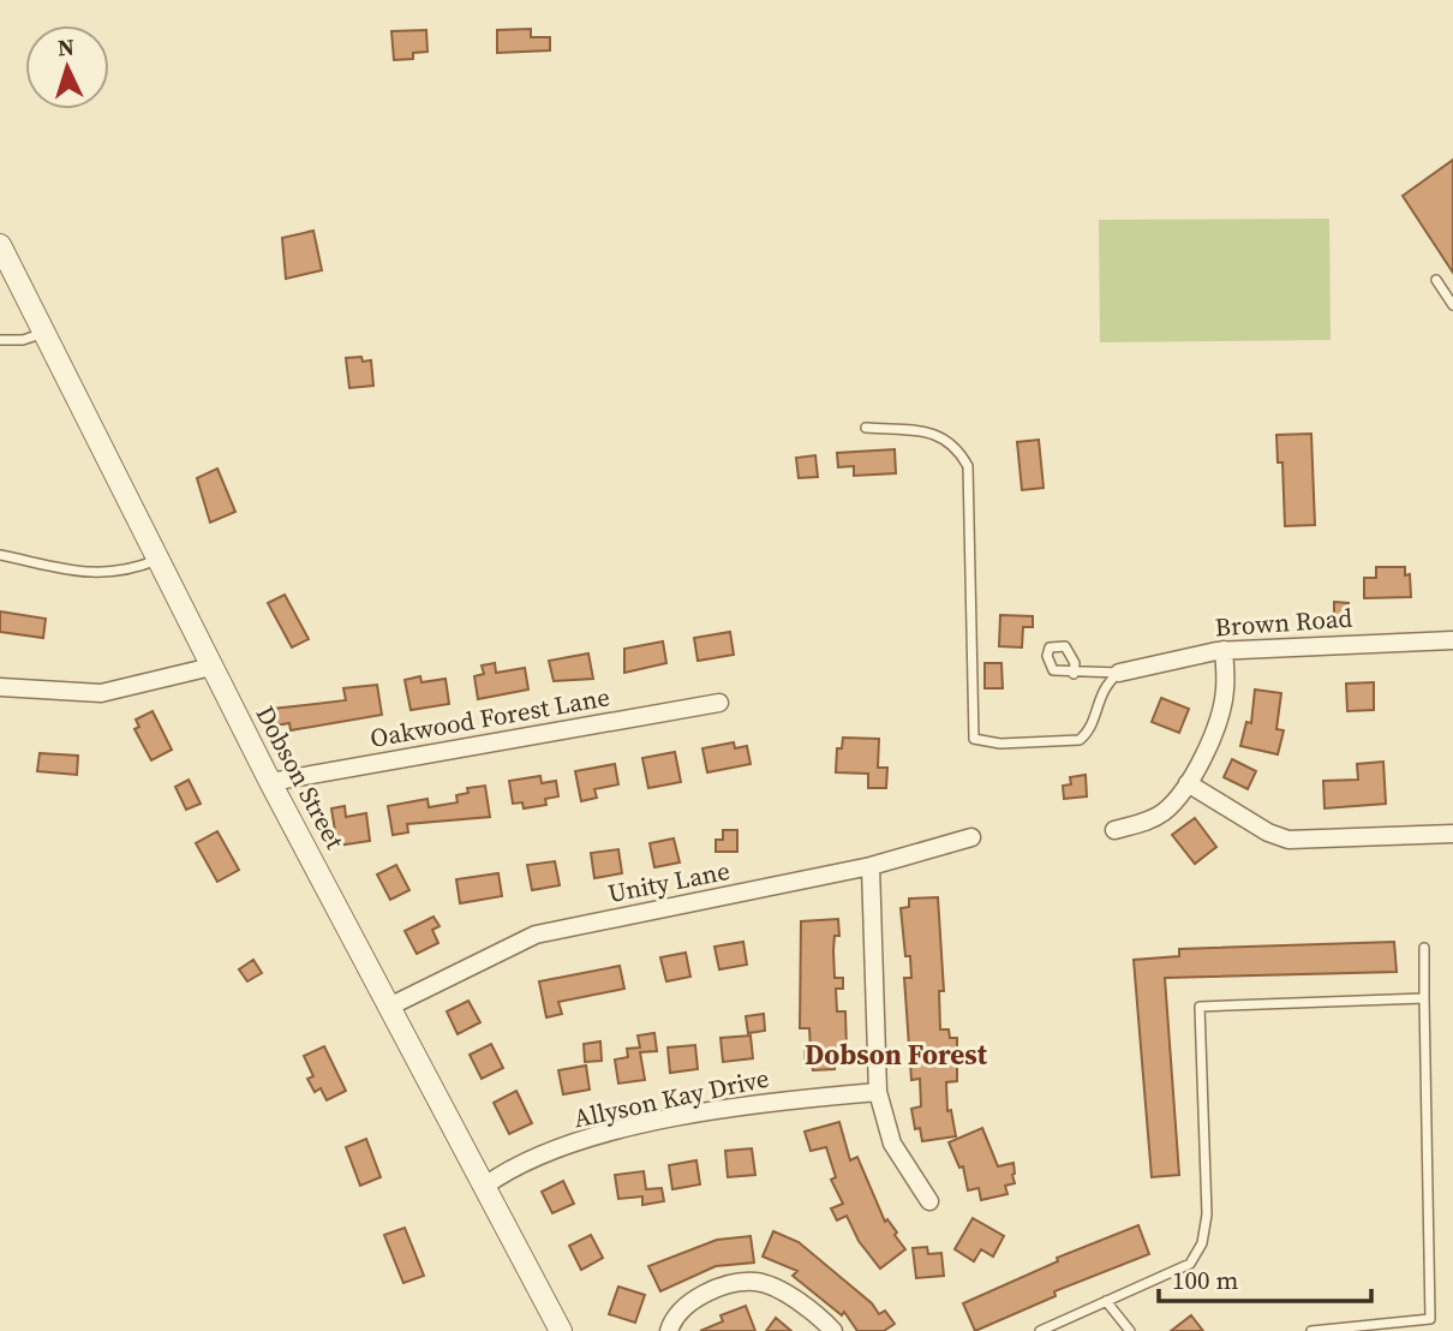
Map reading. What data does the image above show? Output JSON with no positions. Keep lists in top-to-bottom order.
{
  "streets": {
    "street": [
      "Brown Road",
      "Oakwood Forest Lane",
      "Dobson Street",
      "Unity Lane",
      "Allyson Kay Drive"
    ]
  },
  "crossings": [
    ["Oakwood Forest Lane", "Dobson Street"],
    ["Dobson Street", "Unity Lane"],
    ["Dobson Street", "Allyson Kay Drive"]
  ],
  "districts": ["Dobson Forest"],
  "scale_bar": "100 m",
  "north": "top"
}
